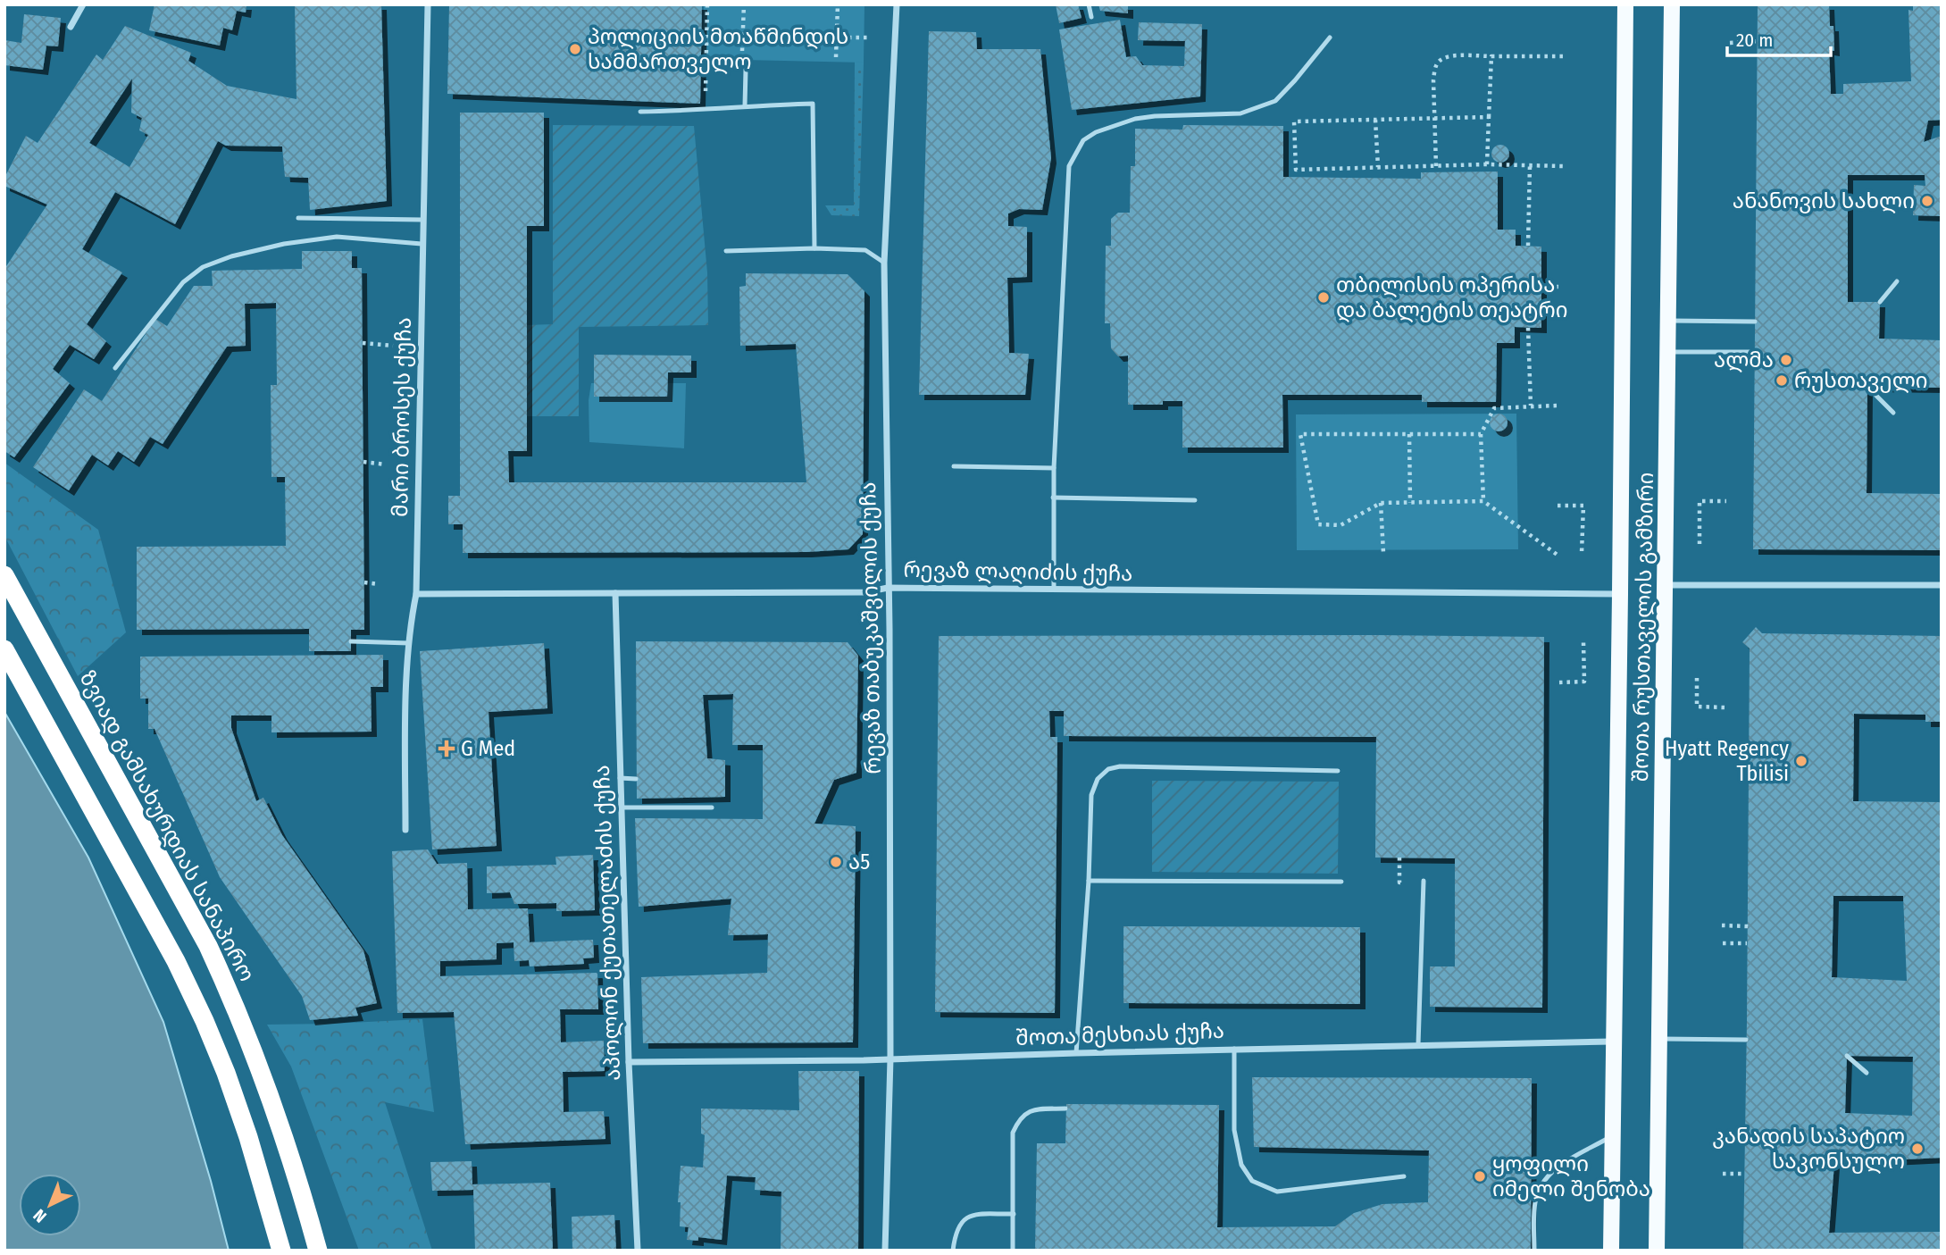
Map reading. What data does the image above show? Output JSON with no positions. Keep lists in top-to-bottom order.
{
  "streets": {
    "highway": ["ზვიად გამსახურდიას სანაპირო"],
    "main road": ["შოთა რუსთაველის გამზირი"],
    "street": [
      "მარი ბროსეს ქუჩა",
      "რევაზ ლაღიძის ქუჩა",
      "რევაზ თაბუკაშვილის ქუჩა",
      "აპოლონ ქუთათელაძის ქუჩა",
      "შოთა მესხიას ქუჩა"
    ]
  },
  "crossings": [
    ["მარი ბროსეს ქუჩა", "რევაზ ლაღიძის ქუჩა"],
    ["რევაზ ლაღიძის ქუჩა", "შოთა რუსთაველის გამზირი"],
    ["რევაზ ლაღიძის ქუჩა", "რევაზ თაბუკაშვილის ქუჩა"],
    ["რევაზ ლაღიძის ქუჩა", "აპოლონ ქუთათელაძის ქუჩა"],
    ["შოთა რუსთაველის გამზირი", "შოთა მესხიას ქუჩა"],
    ["რევაზ თაბუკაშვილის ქუჩა", "შოთა მესხიას ქუჩა"],
    ["აპოლონ ქუთათელაძის ქუჩა", "შოთა მესხიას ქუჩა"]
  ],
  "places": {
    "other": [
      "პოლიციის მთაწმინდის სამმართველო",
      "ანანოვის სახლი",
      "თბილისის ოპერისა და ბალეტის თეატრი",
      "ალმა",
      "რუსთაველი",
      "Hyatt Regency Tbilisi",
      "ა5",
      "კანადის საპატიო საკონსულო",
      "ყოფილი იმელი შენობა"
    ],
    "health": ["G Med"]
  },
  "scale_bar": "20 m",
  "north": "bottom left"
}
